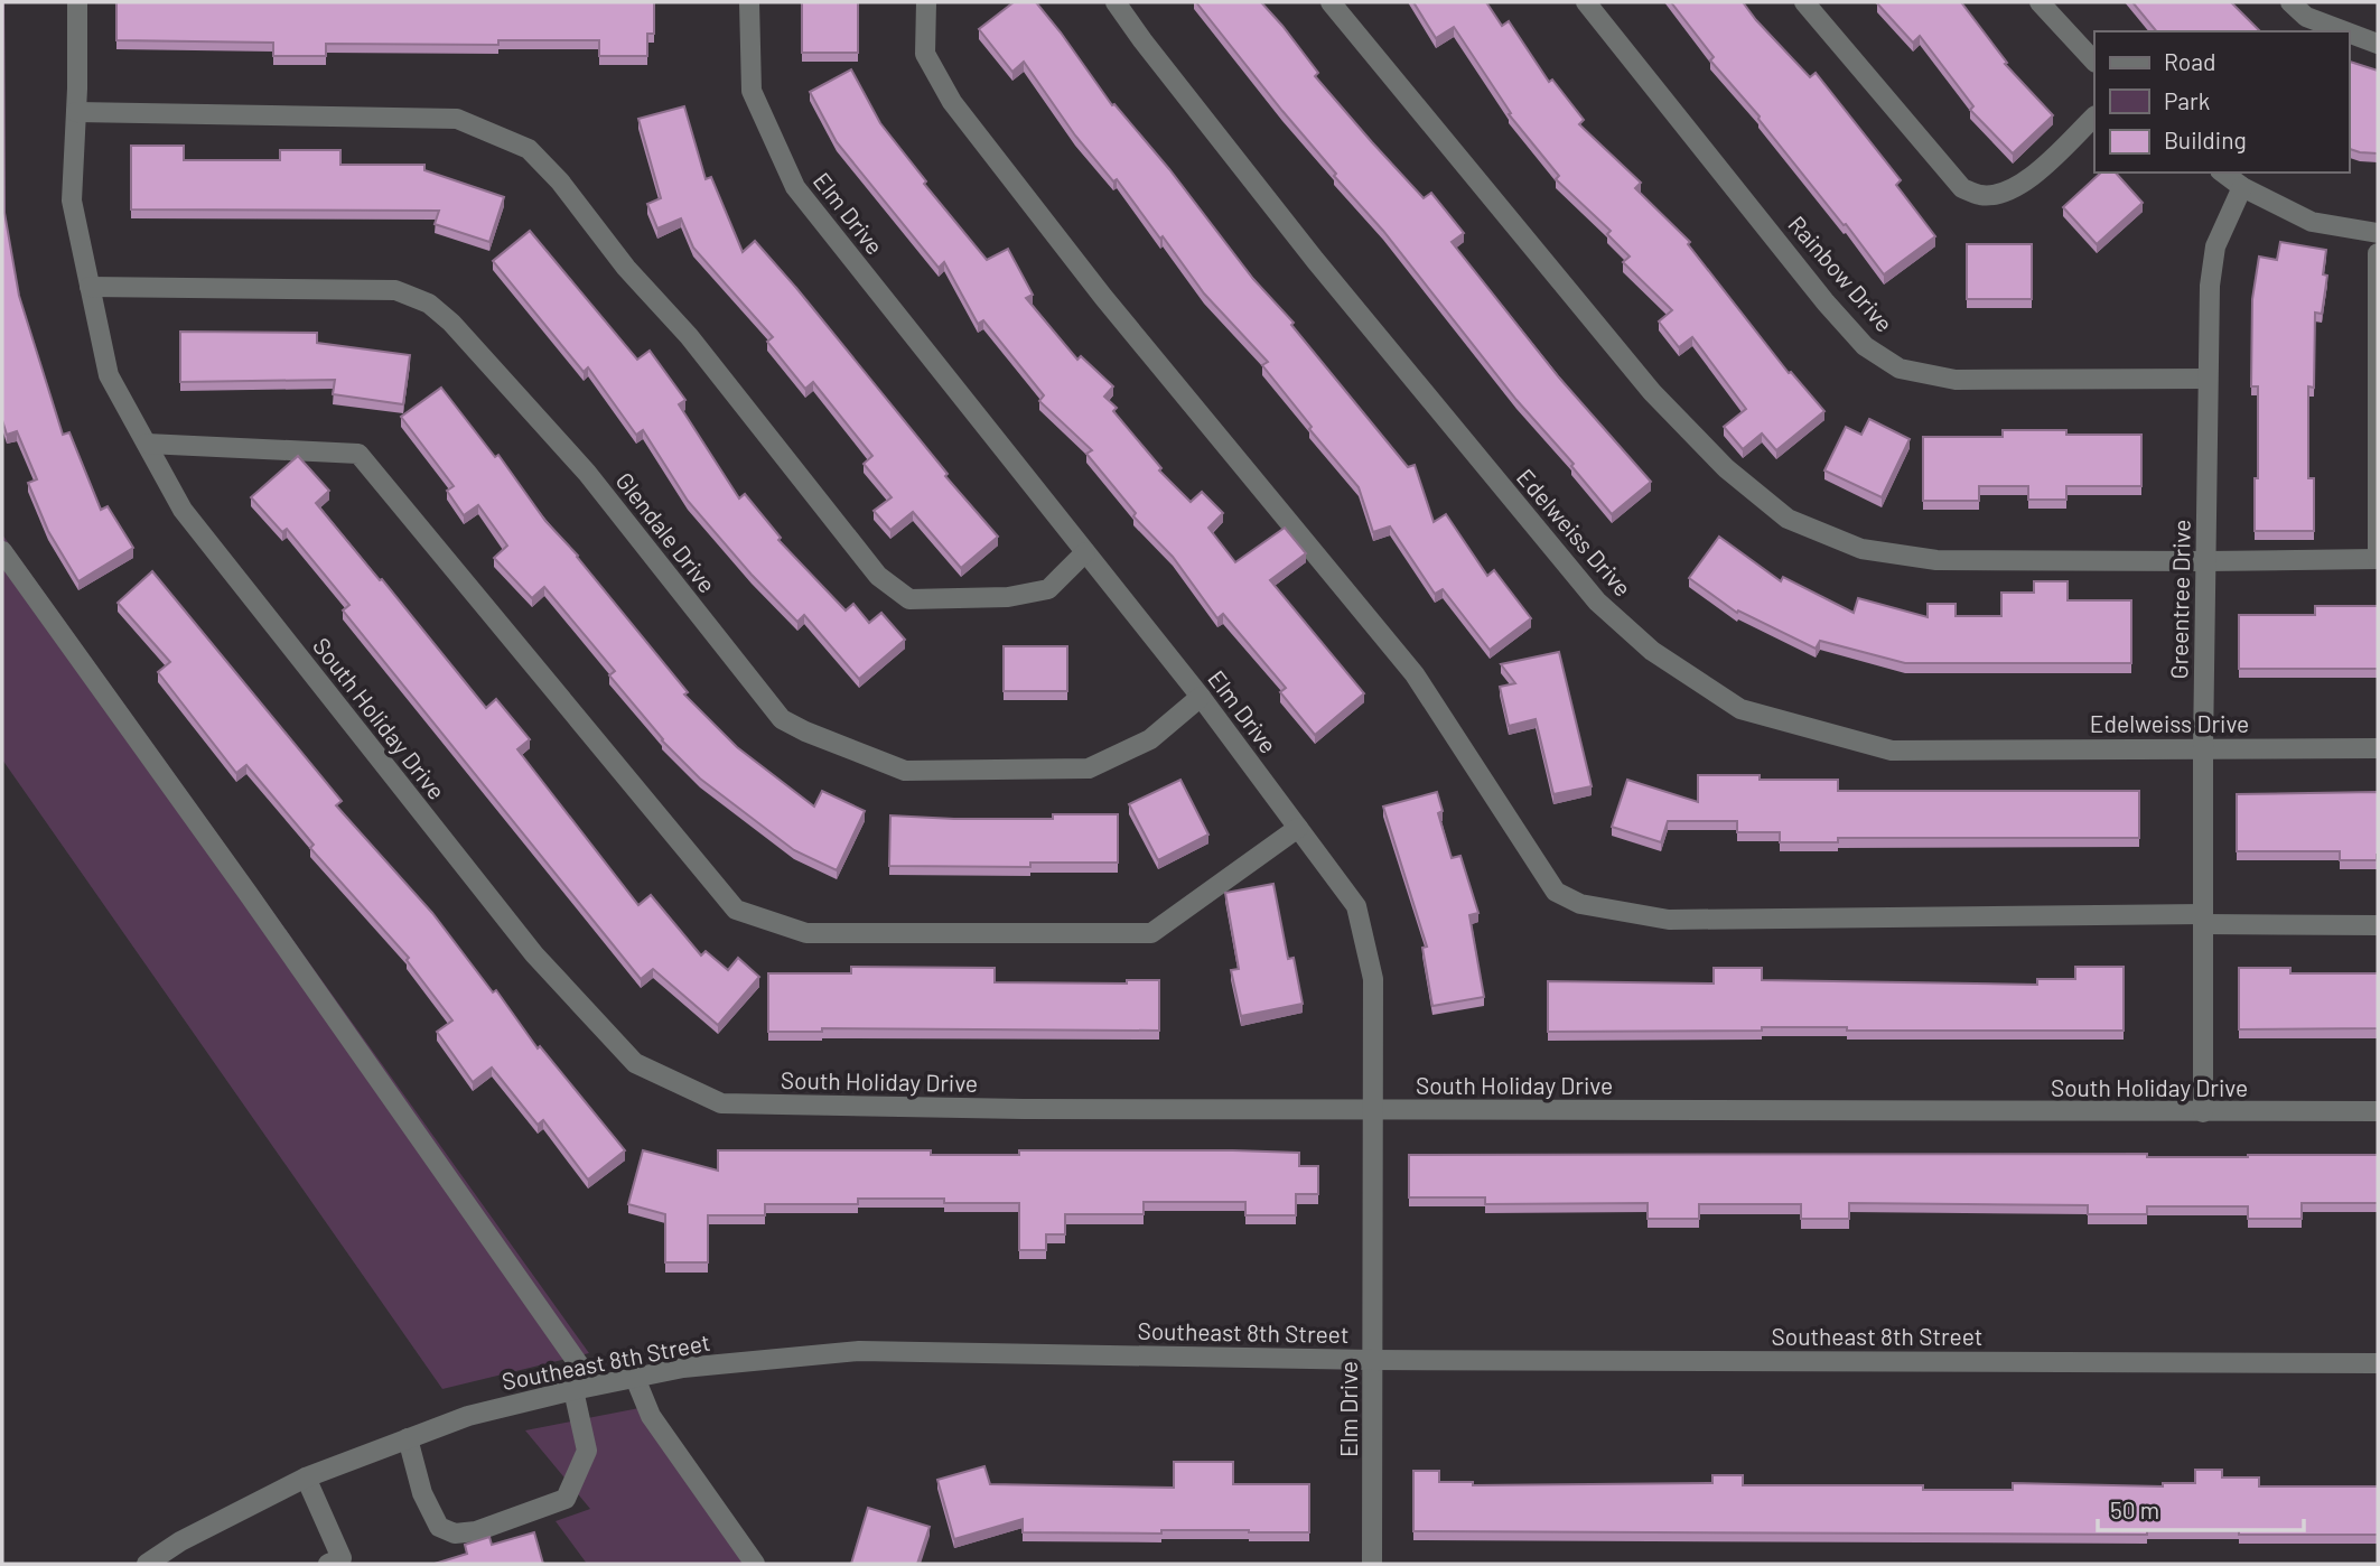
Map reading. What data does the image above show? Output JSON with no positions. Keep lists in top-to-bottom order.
{
  "streets": {
    "street": [
      "Elm Drive",
      "Rainbow Drive",
      "Glendale Drive",
      "Edelweiss Drive",
      "Greentree Drive",
      "South Holiday Drive",
      "Southeast 8th Street"
    ]
  },
  "crossings": [
    ["Elm Drive", "Glendale Drive"],
    ["Elm Drive", "South Holiday Drive"],
    ["Elm Drive", "Southeast 8th Street"],
    ["Rainbow Drive", "Greentree Drive"],
    ["Glendale Drive", "South Holiday Drive"],
    ["Edelweiss Drive", "Greentree Drive"],
    ["Greentree Drive", "South Holiday Drive"]
  ],
  "legend": ["Road", "Park", "Building"],
  "scale_bar": "50 m"
}
